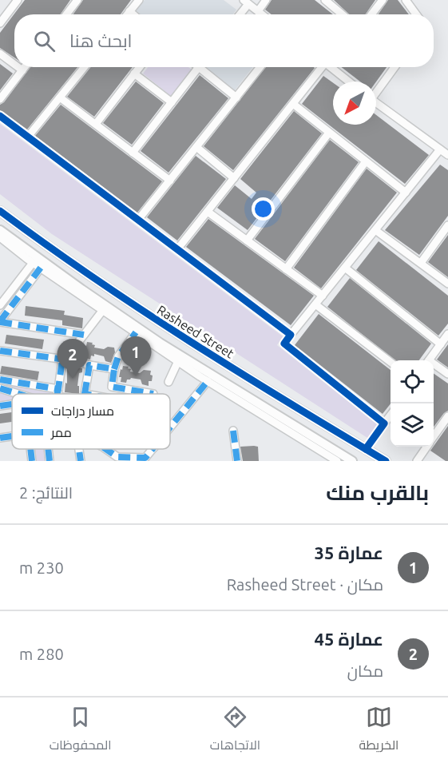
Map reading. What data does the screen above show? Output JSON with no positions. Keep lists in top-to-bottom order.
{
  "streets": {
    "street": ["Rasheed Street"]
  },
  "legend": ["مسار دراجات", "ممر"],
  "north": "bottom left",
  "page": {
    "search": "ابحث هنا",
    "pins": ["1", "2"],
    "heading": ["بالقرب منك", "النتائج: 2"],
    "list": [
      {
        "mark": "1",
        "name": "عمارة 35",
        "note": "مكان · Rasheed Street",
        "value": "230 m"
      },
      {
        "mark": "2",
        "name": "عمارة 45",
        "note": "مكان",
        "value": "280 m"
      }
    ],
    "nav": ["الخريطة", "الاتجاهات", "المحفوظات"]
  }
}
